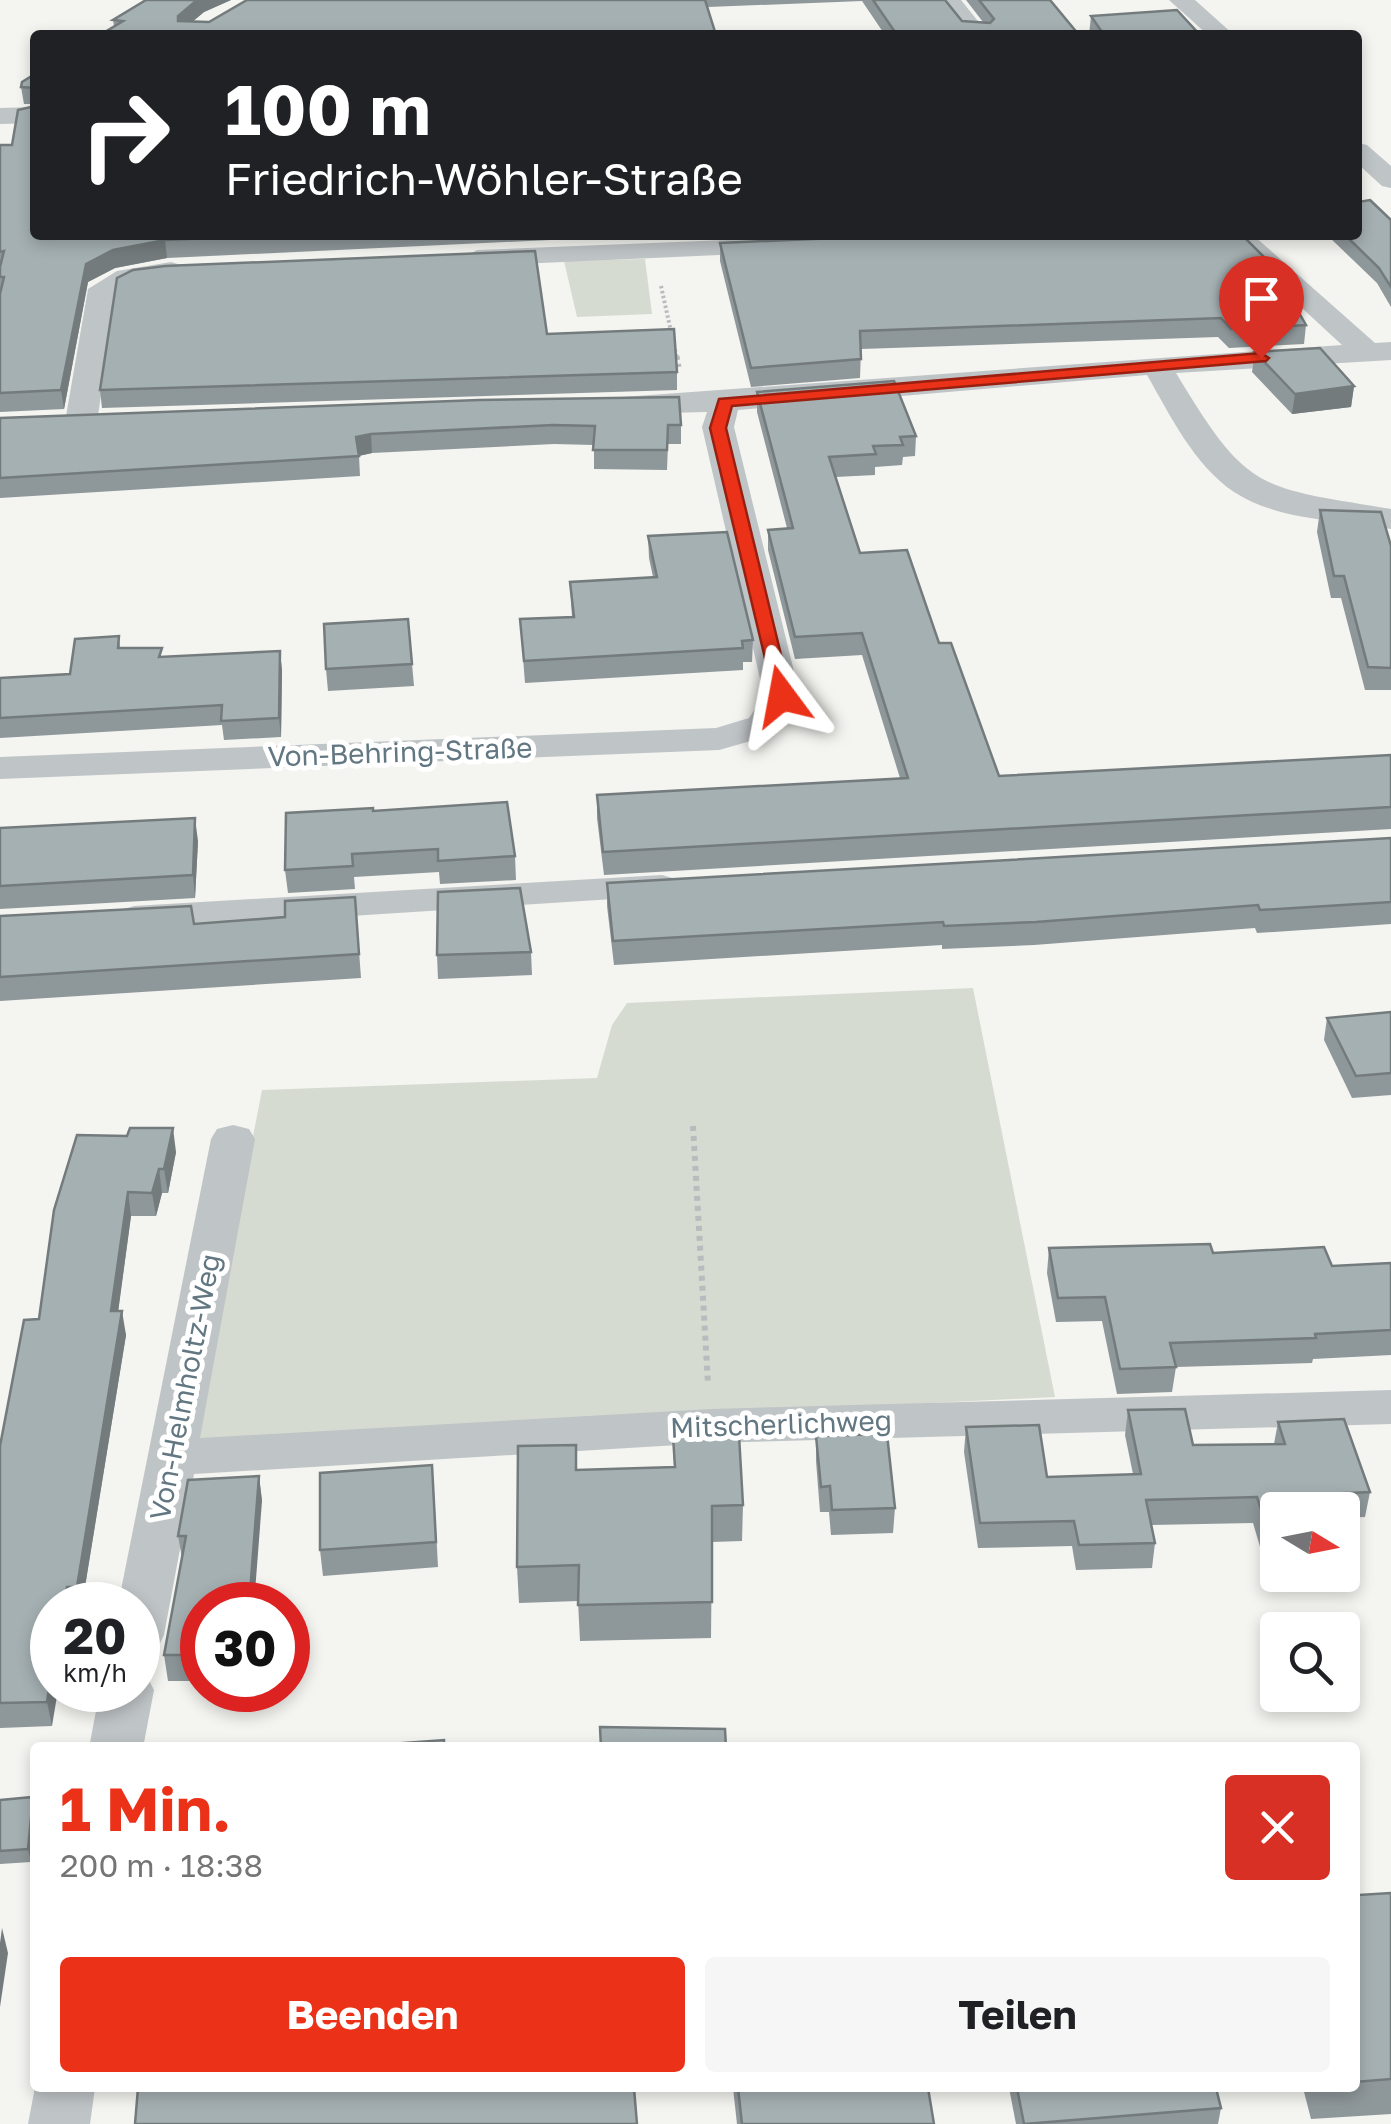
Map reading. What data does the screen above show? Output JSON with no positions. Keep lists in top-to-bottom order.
{
  "streets": {
    "street": ["Von-Behring-Straße", "Von-Helmholtz-Weg", "Mitscherlichweg"]
  },
  "crossings": [
    ["Von-Helmholtz-Weg", "Mitscherlichweg"]
  ],
  "north": "right",
  "page": {
    "turn": ["100 m", "Friedrich-Wöhler-Straße"],
    "speed": "20 km/h",
    "limit": "30",
    "heading": ["1 Min.", "200 m · 18:38"],
    "buttons": ["Beenden", "Teilen"]
  }
}
